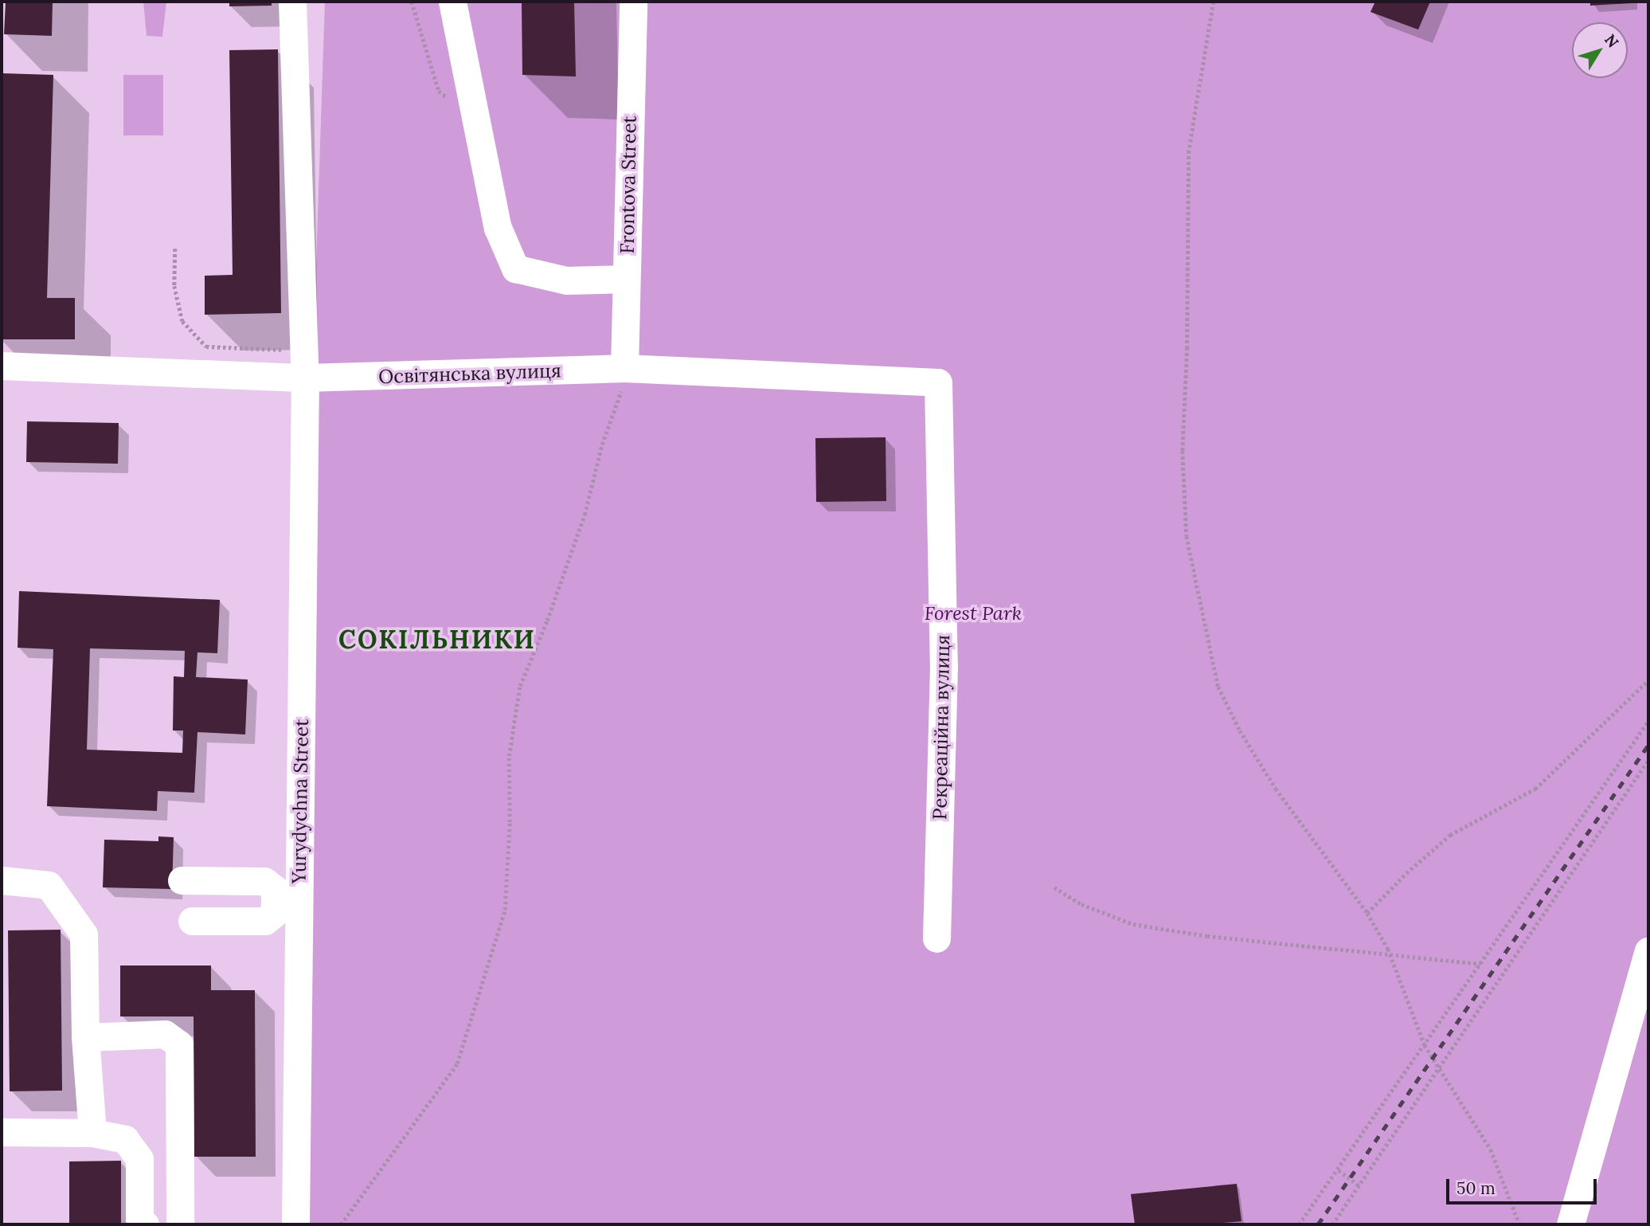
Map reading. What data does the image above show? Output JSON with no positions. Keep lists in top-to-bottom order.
{
  "streets": {
    "street": [
      "Frontova Street",
      "Освітянська вулиця",
      "Рекреаційна вулиця",
      "Yurydychna Street"
    ]
  },
  "crossings": [
    ["Frontova Street", "Освітянська вулиця"],
    ["Освітянська вулиця", "Рекреаційна вулиця"],
    ["Освітянська вулиця", "Yurydychna Street"]
  ],
  "districts": ["СОКІЛЬНИКИ"],
  "parks": ["Forest Park"],
  "scale_bar": "50 m",
  "north": "top right"
}
